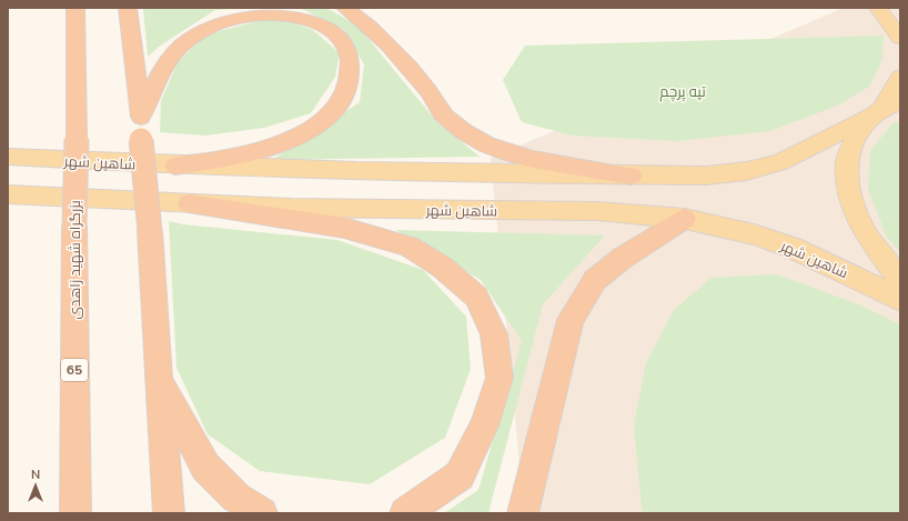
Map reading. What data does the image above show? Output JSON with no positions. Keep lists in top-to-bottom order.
{
  "streets": {
    "highway": ["بزرگراه شهید زاهدی", "65"],
    "main road": ["شاهین شهر"]
  },
  "parks": ["تپه پرچم"],
  "north": "top"
}
